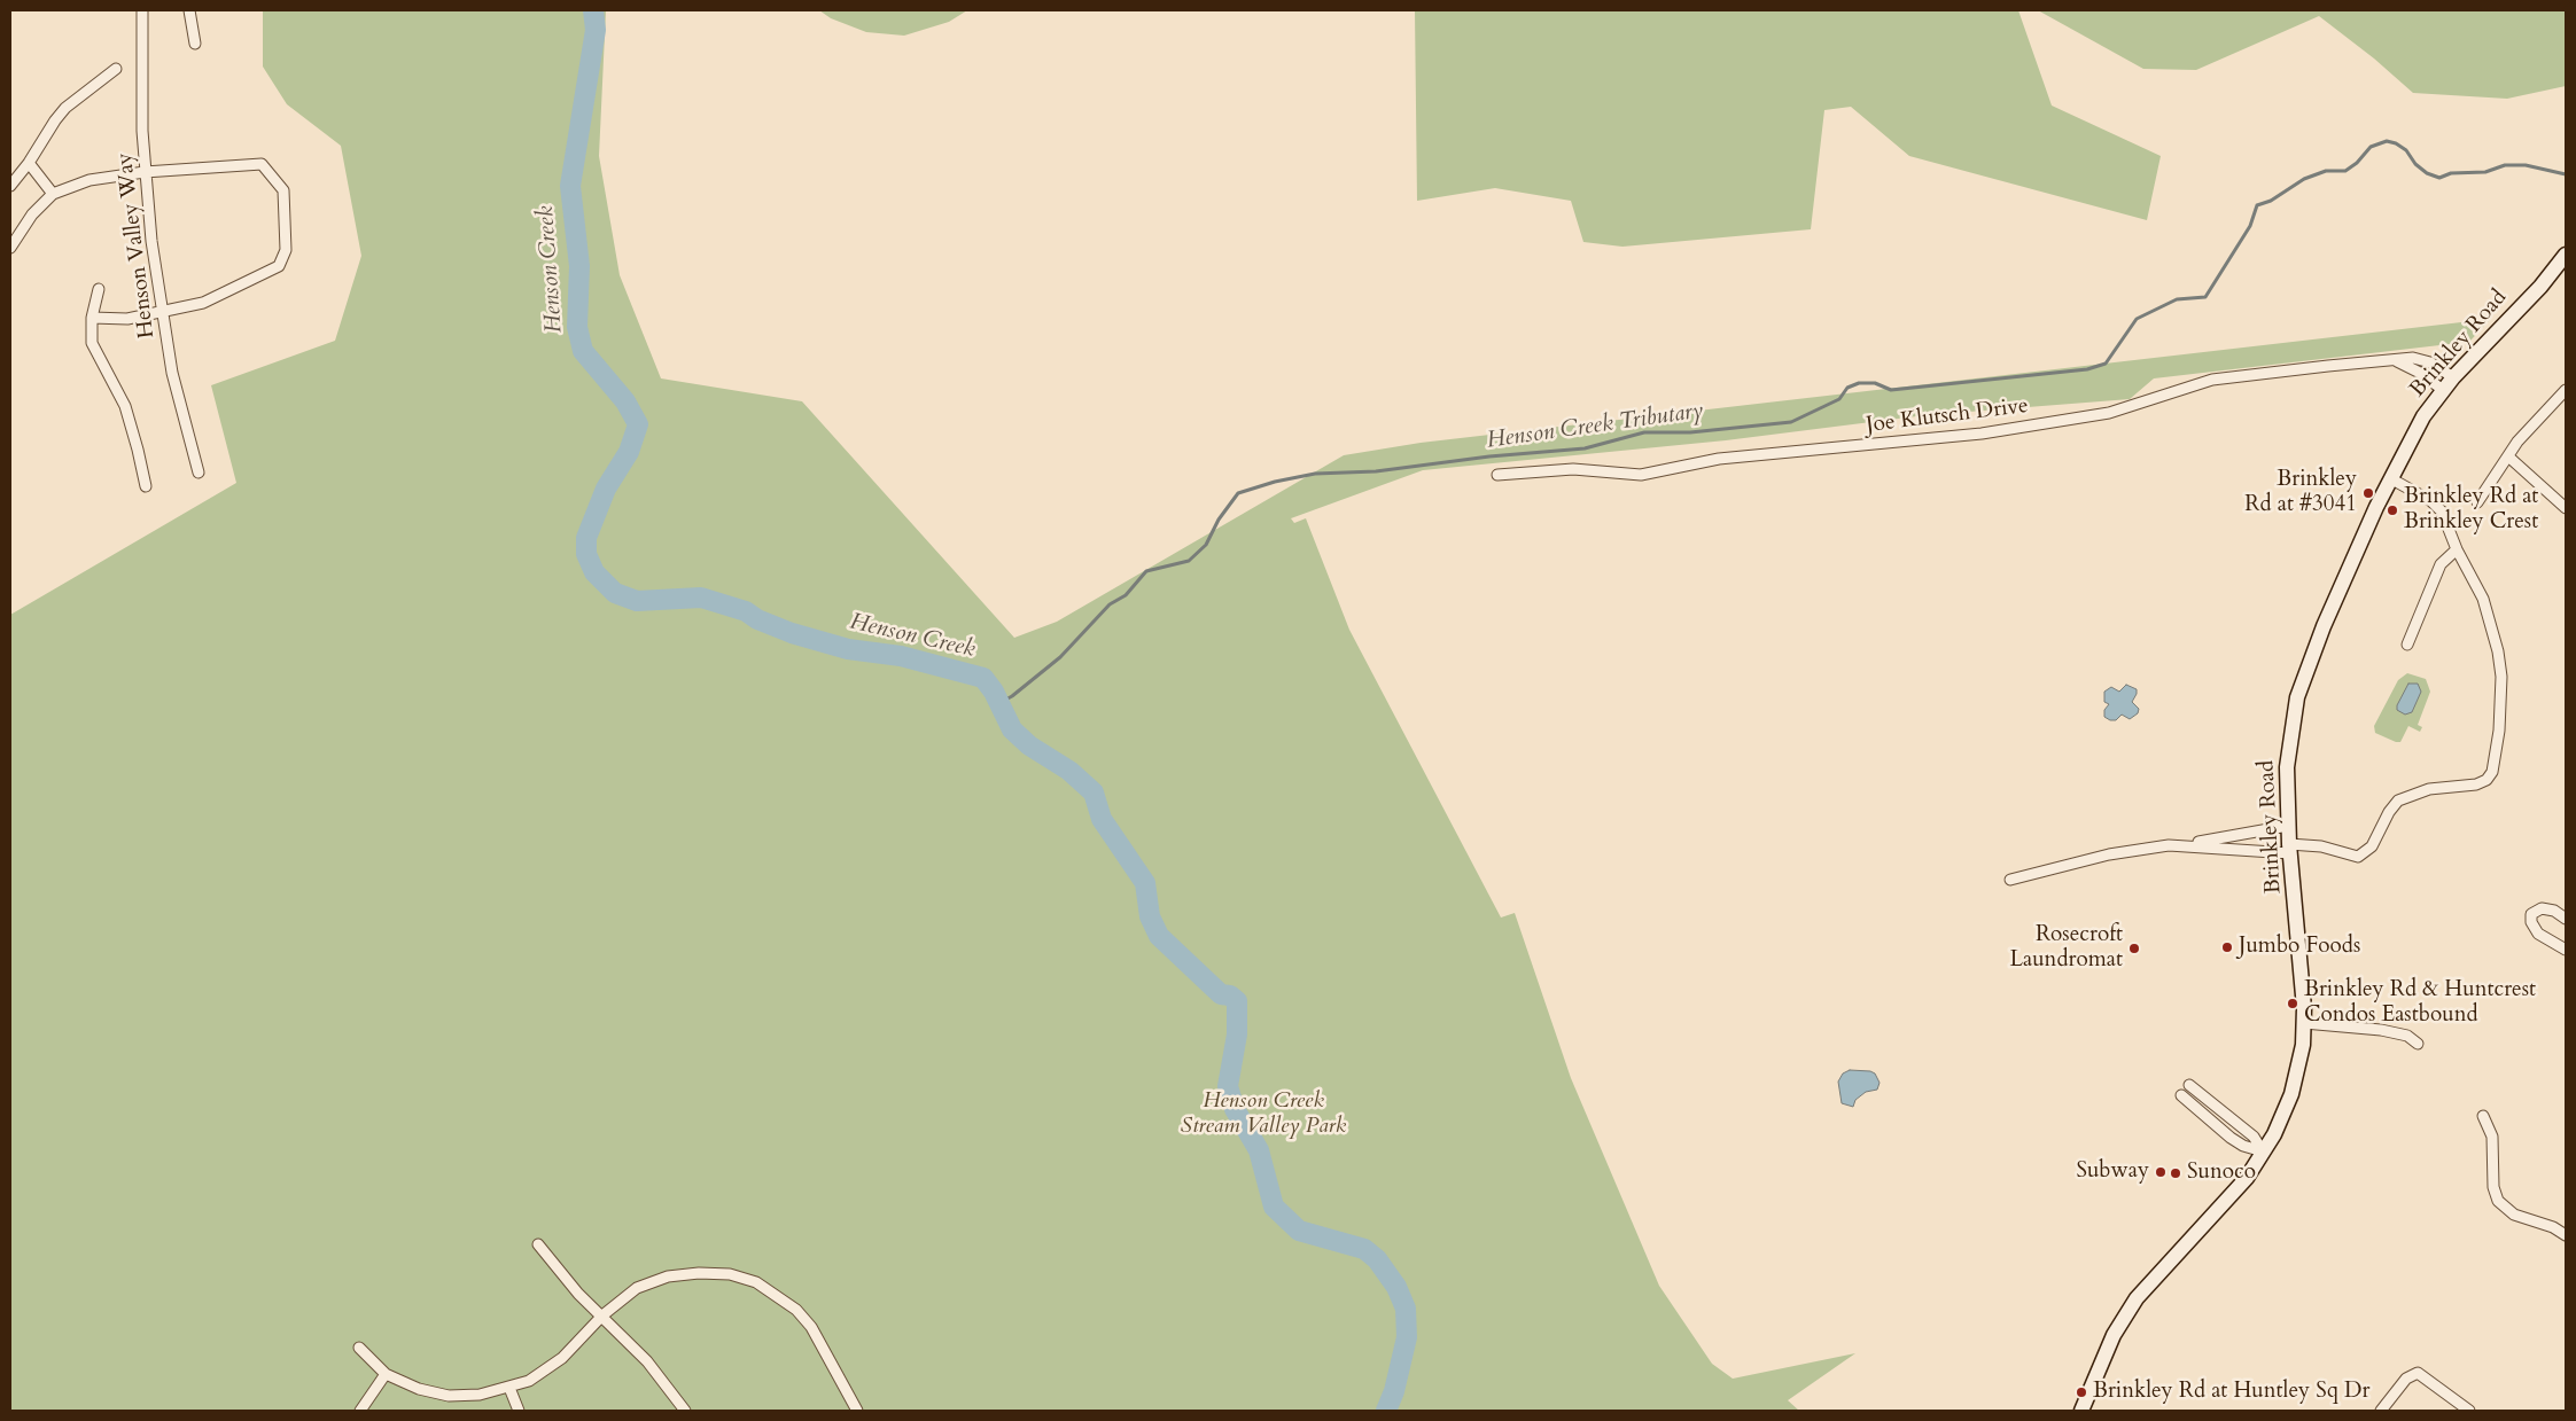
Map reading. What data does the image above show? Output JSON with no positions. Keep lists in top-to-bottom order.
{
  "streets": {
    "main road": ["Brinkley Road"],
    "street": ["Henson Valley Way", "Joe Klutsch Drive"]
  },
  "crossings": [
    ["Brinkley Road", "Joe Klutsch Drive"]
  ],
  "water": ["Henson Creek", "Henson Creek Tributary"],
  "parks": ["Henson Creek Stream Valley Park"],
  "places": [
    "Brinkley Rd at #3041",
    "Brinkley Rd at Brinkley Crest",
    "Jumbo Foods",
    "Rosecroft Laundromat",
    "Brinkley Rd & Huntcrest Condos Eastbound",
    "Subway",
    "Sunoco",
    "Brinkley Rd at Huntley Sq Dr"
  ]
}
